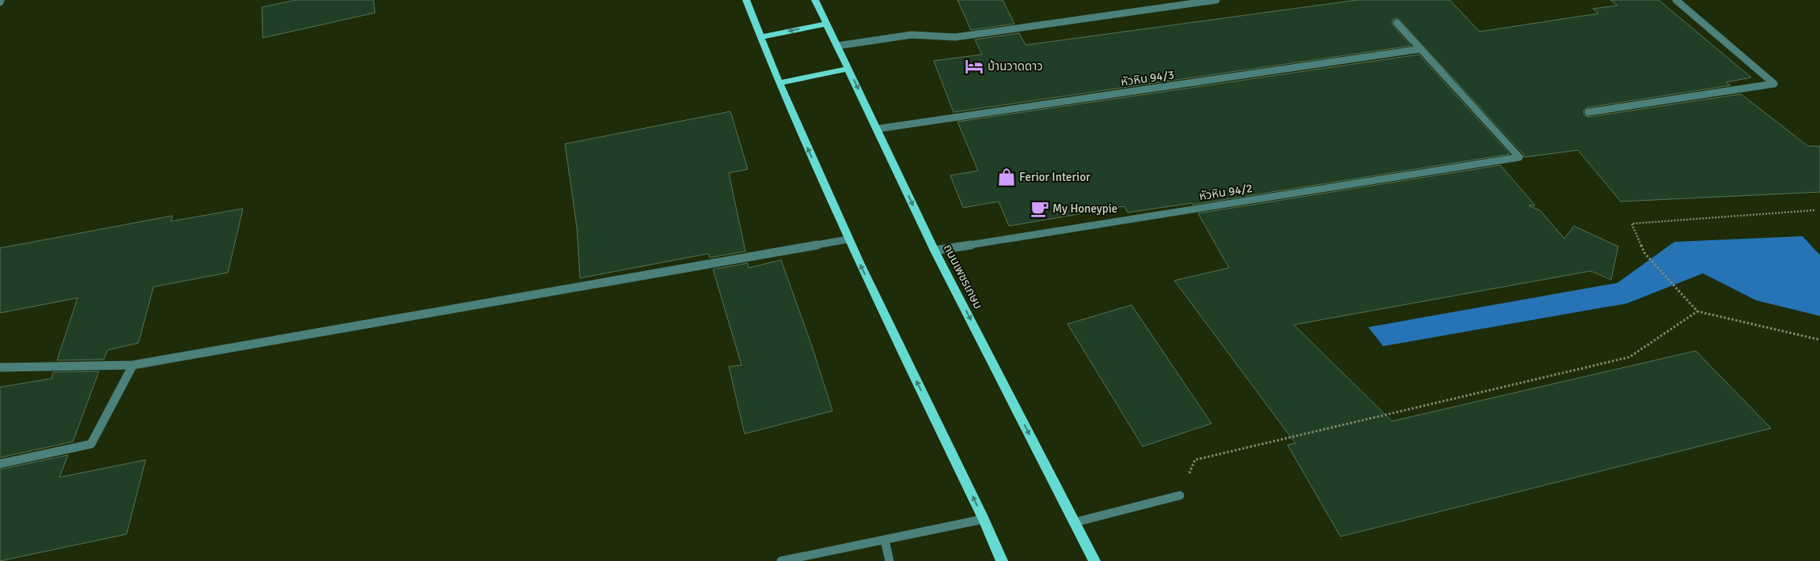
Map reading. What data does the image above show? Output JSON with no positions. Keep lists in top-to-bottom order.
{
  "streets": {
    "main road": ["ถนนเพชรเกษม"],
    "street": ["หัวหิน 94/3", "หัวหิน 94/2"]
  },
  "crossings": [
    ["หัวหิน 94/3", "หัวหิน 94/2"],
    ["หัวหิน 94/3", "ถนนเพชรเกษม"],
    ["หัวหิน 94/2", "ถนนเพชรเกษม"]
  ],
  "places": {
    "hotel": ["บ้านวาดดาว"],
    "shop": ["Ferior Interior"],
    "cafe": ["My Honeypie"]
  }
}
